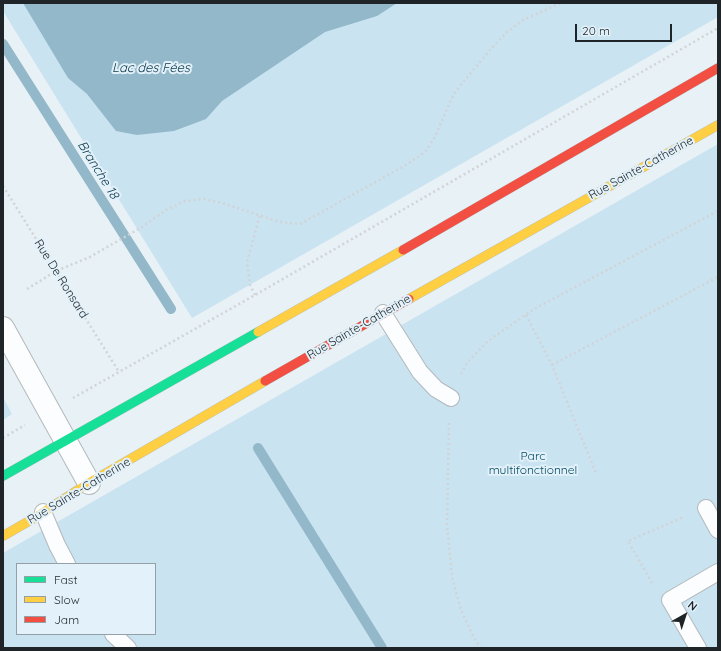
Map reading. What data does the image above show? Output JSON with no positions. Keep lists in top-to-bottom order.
{
  "streets": {
    "street": ["Rue Sainte-Catherine"],
    "path": ["Rue De Ronsard"]
  },
  "water": ["Lac des Fées", "Branche 18"],
  "parks": ["Parc multifonctionnel"],
  "legend": ["Fast", "Slow", "Jam"],
  "scale_bar": "20 m",
  "north": "top right"
}
